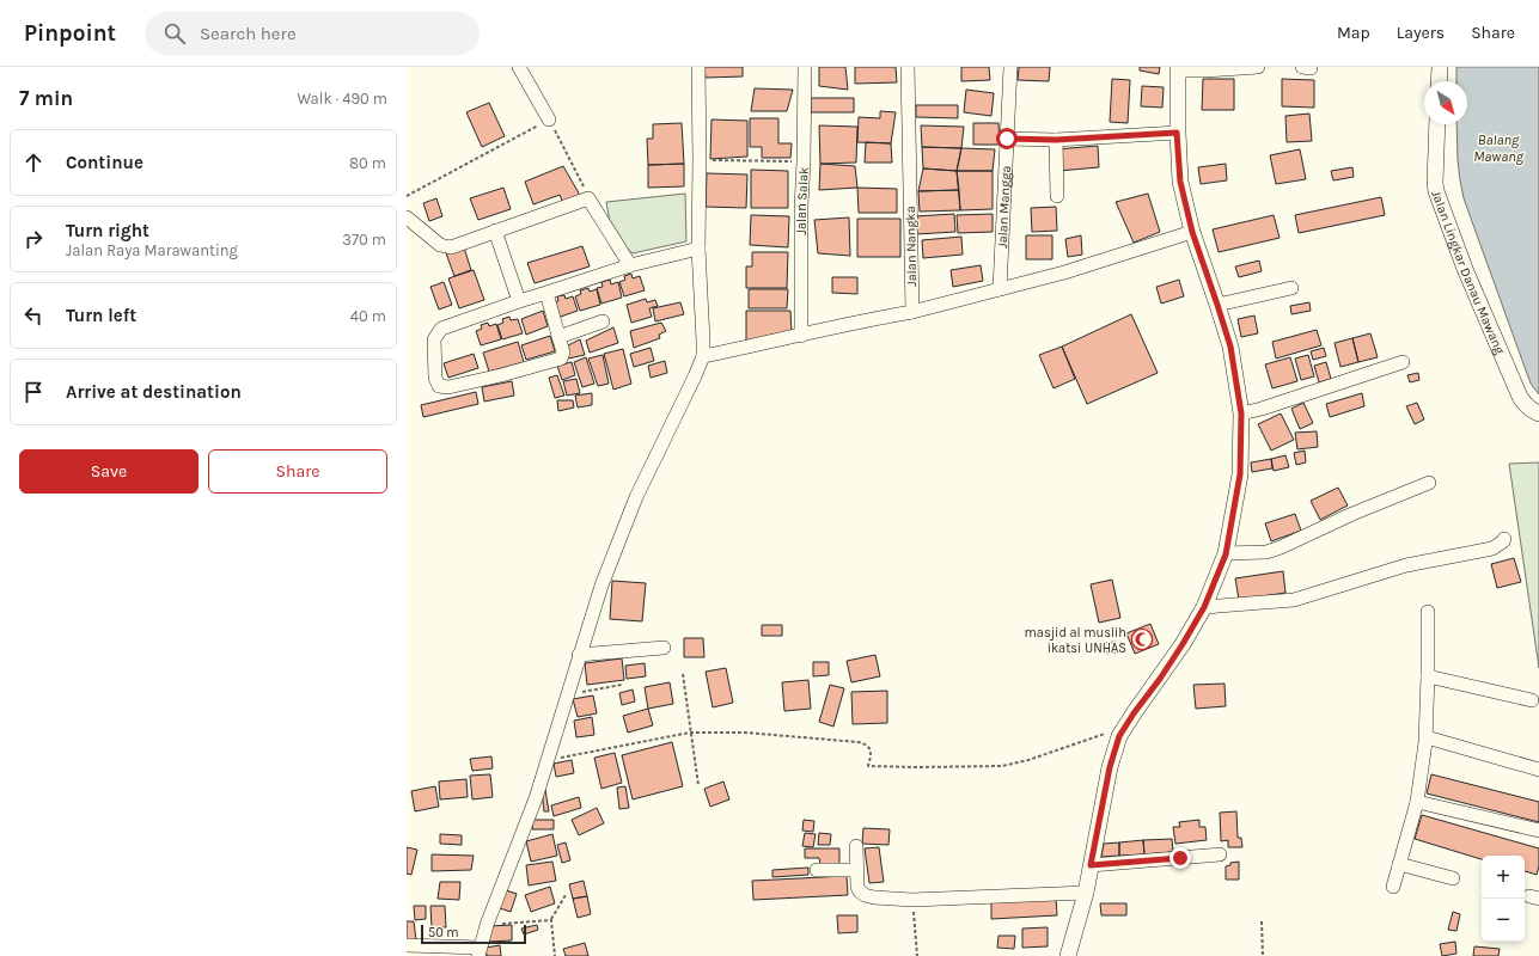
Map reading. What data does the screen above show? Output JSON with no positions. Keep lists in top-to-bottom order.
{
  "streets": {
    "street": [
      "Jalan Salak",
      "Jalan Mangga",
      "Jalan Nangka",
      "Jalan Lingkar Danau Mawang"
    ]
  },
  "water": ["Balang Mawang"],
  "places": {
    "mosque": ["masjid al muslih ikatsi UNHAS"]
  },
  "scale_bar": "50 m",
  "north": "bottom right",
  "page": {
    "header": "Pinpoint",
    "search": "Search here",
    "nav": ["Map", "Layers", "Share"],
    "heading": ["7 min", "Walk · 490 m"],
    "list": [
      ["Continue", "80 m"],
      ["Turn right", "Jalan Raya Marawanting", "370 m"],
      ["Turn left", "40 m"],
      "Arrive at destination"
    ],
    "buttons": ["Save", "Share"],
    "map_buttons": ["+", "−"],
    "scale": "50 m"
  }
}
